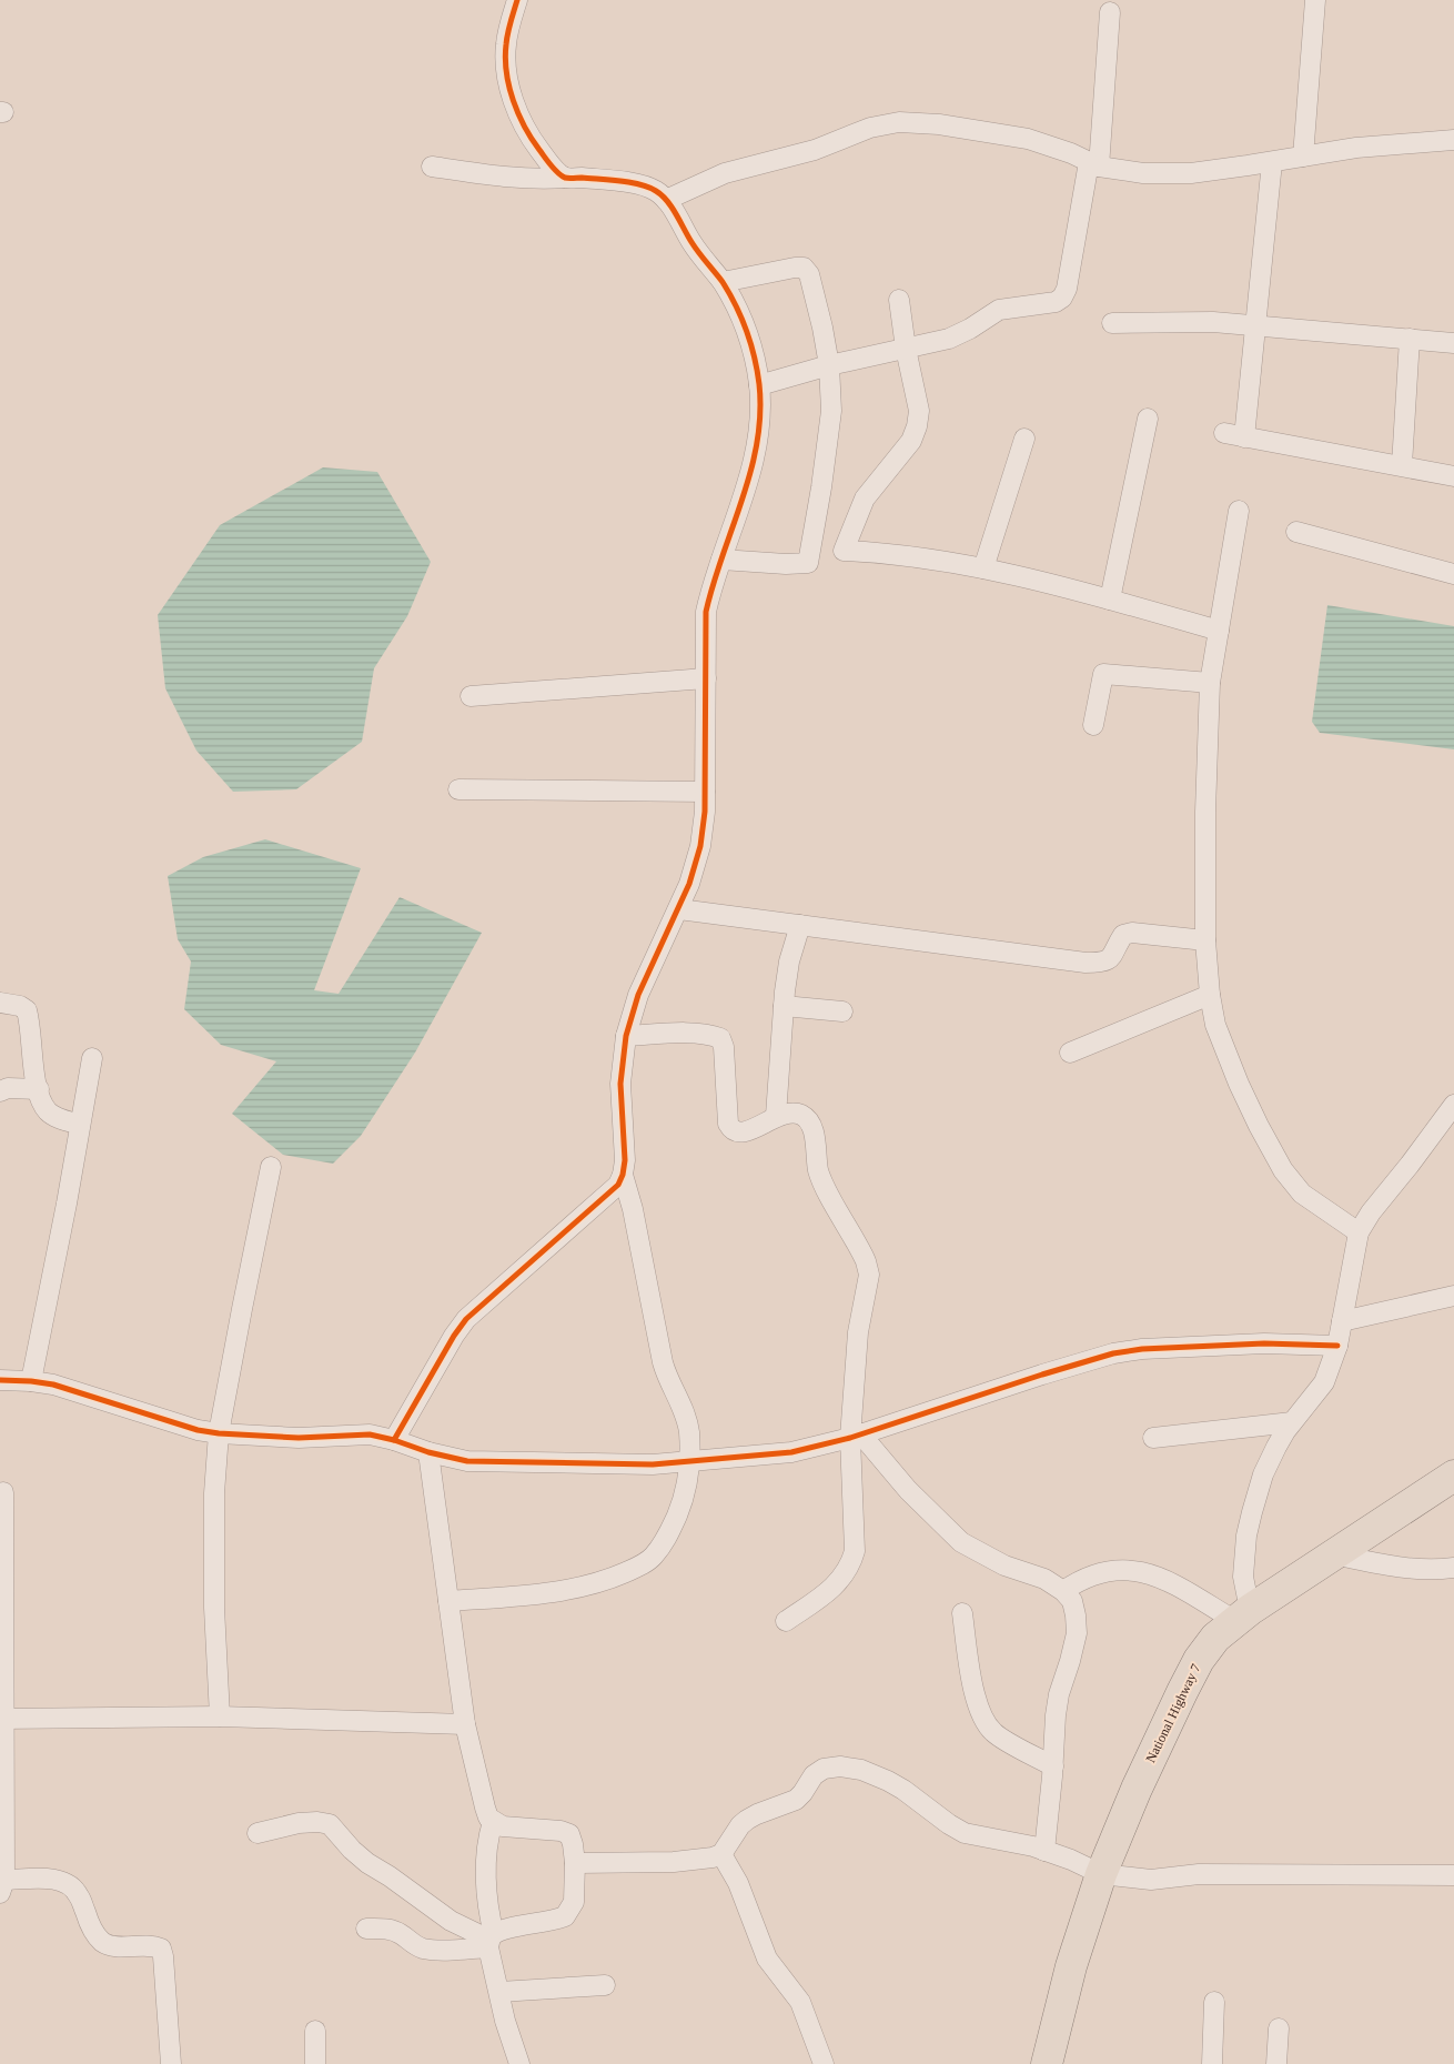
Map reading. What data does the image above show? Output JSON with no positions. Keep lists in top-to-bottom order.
{
  "streets": {
    "main road": ["National Highway 7"]
  }
}
